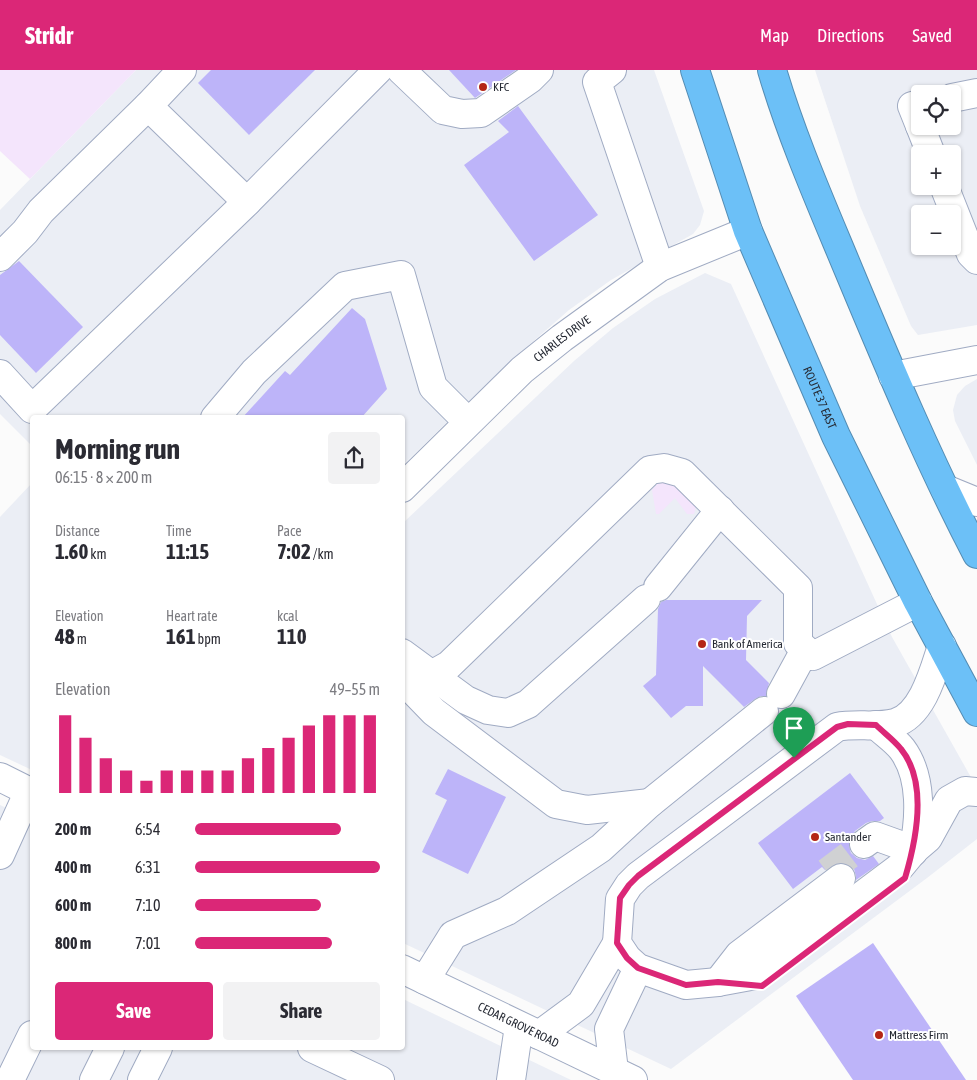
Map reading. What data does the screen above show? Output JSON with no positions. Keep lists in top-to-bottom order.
{
  "streets": {
    "highway": ["ROUTE 37 EAST"],
    "street": ["CHARLES DRIVE", "CEDAR GROVE ROAD"]
  },
  "crossings": [
    ["CHARLES DRIVE", "ROUTE 37 EAST"]
  ],
  "places": [
    "KFC",
    "Bank of America",
    "Santander",
    "Mattress Firm"
  ],
  "page": {
    "header": "Stridr",
    "nav": ["Map", "Directions", "Saved"],
    "map_buttons": ["+", "−"],
    "heading": ["Morning run", "06:15 · 8 × 200 m"],
    "stats": [
      ["Distance", "1.60 km"],
      ["Time", "11:15"],
      ["Pace", "7:02 /km"],
      ["Elevation", "48 m"],
      ["Heart rate", "161 bpm"],
      ["kcal", "110"]
    ],
    "chart": ["Elevation", "49–55 m"],
    "list": [
      {
        "name": "200 m",
        "note": "6:54"
      },
      {
        "name": "400 m",
        "note": "6:31"
      },
      {
        "name": "600 m",
        "note": "7:10"
      },
      {
        "name": "800 m",
        "note": "7:01"
      }
    ],
    "buttons": ["Save", "Share"]
  }
}
